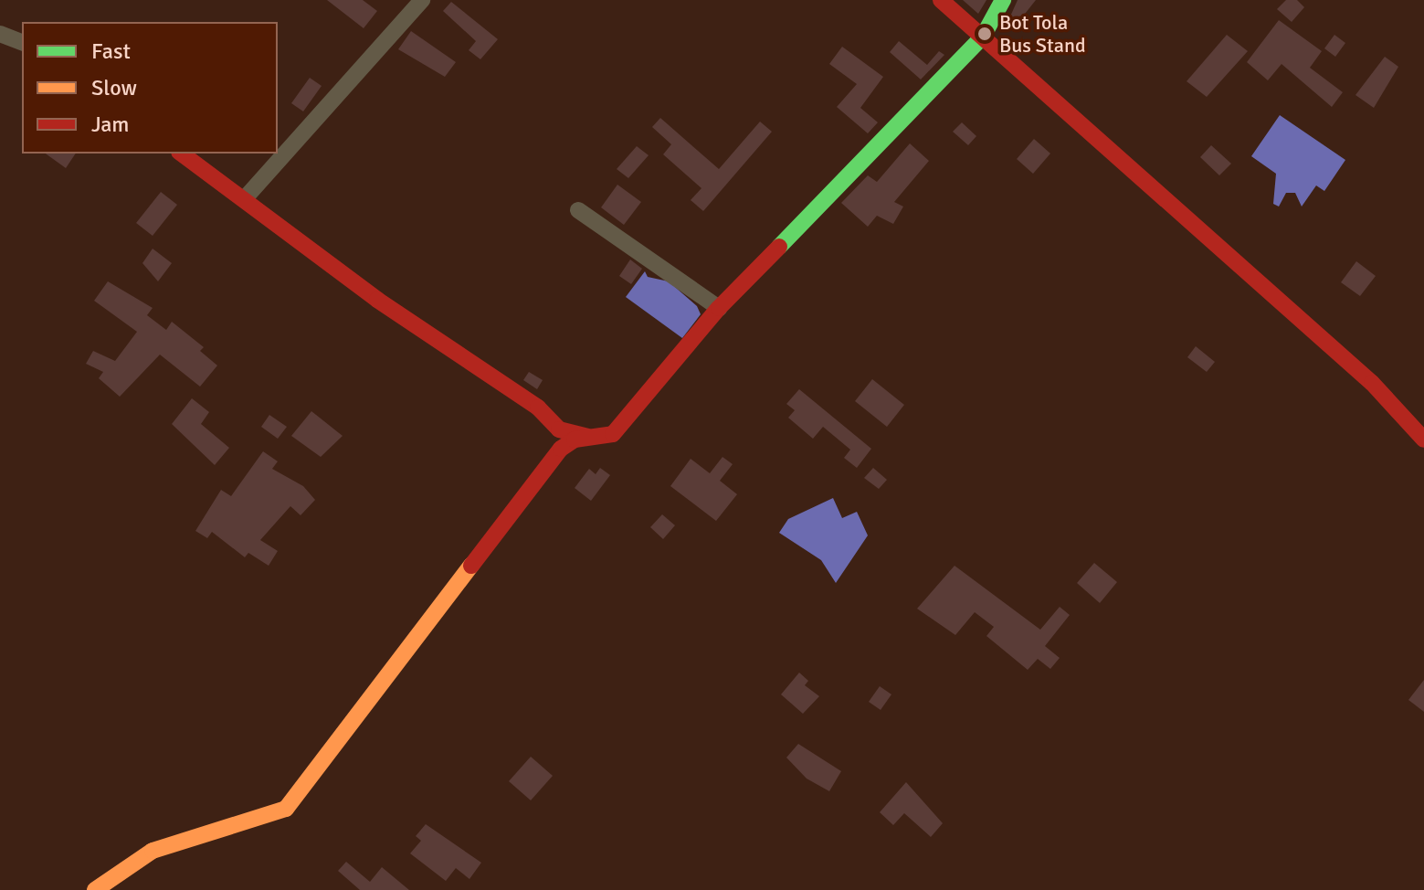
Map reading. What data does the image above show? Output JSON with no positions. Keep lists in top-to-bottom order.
{
  "places": ["Bot Tola Bus Stand"],
  "legend": ["Fast", "Slow", "Jam"]
}
